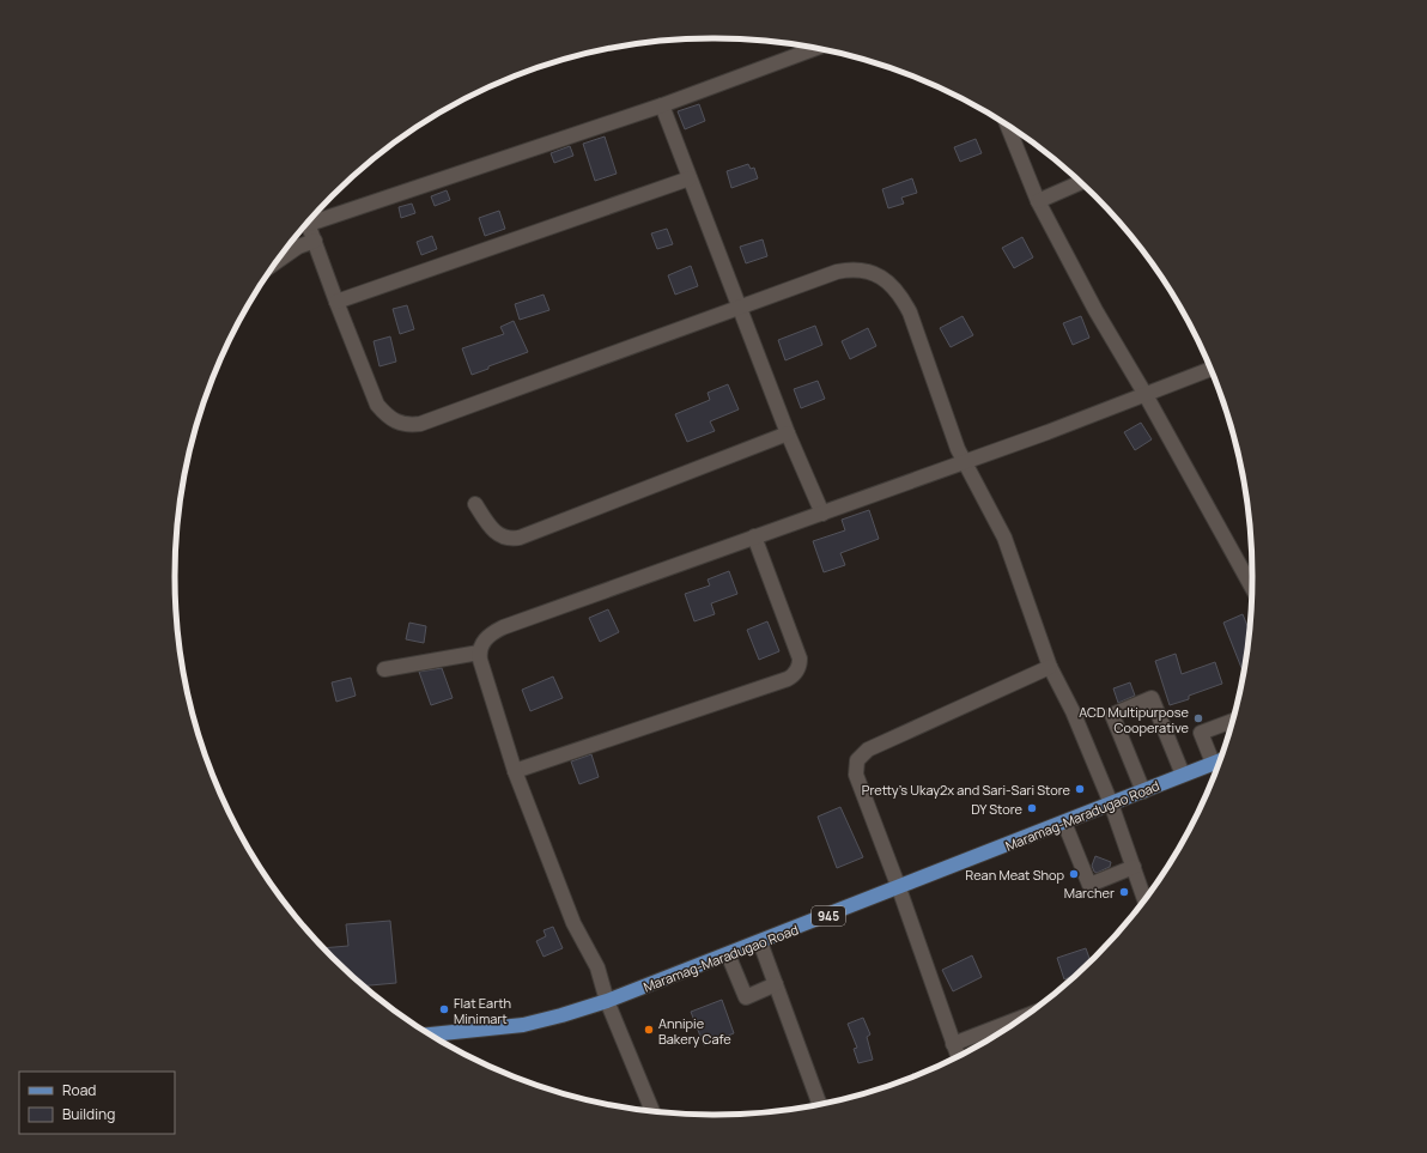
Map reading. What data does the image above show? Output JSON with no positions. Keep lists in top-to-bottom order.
{
  "streets": {
    "main road": ["Maramag-Maradugao Road", "945"]
  },
  "places": [
    "ACD Multipurpose Cooperative",
    "Pretty's Ukay2x and Sari-Sari Store",
    "DY Store",
    "Rean Meat Shop",
    "Marcher",
    "Flat Earth Minimart",
    "Annipie Bakery Cafe"
  ],
  "legend": ["Road", "Building"]
}
